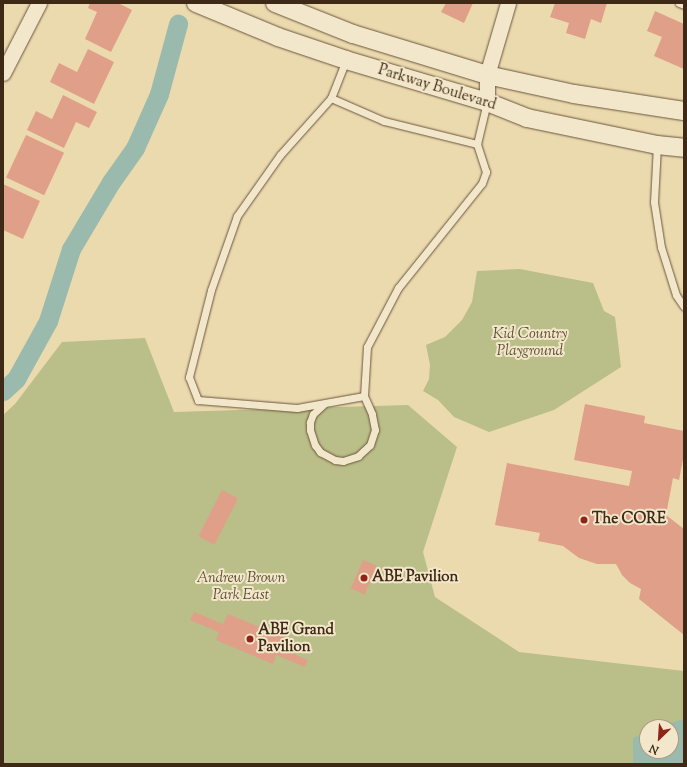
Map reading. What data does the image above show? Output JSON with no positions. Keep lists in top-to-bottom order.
{
  "streets": {
    "street": ["Parkway Boulevard"]
  },
  "parks": ["Kid Country Playground", "Andrew Brown Park East"],
  "places": ["The CORE", "ABE Pavilion", "ABE Grand Pavilion"],
  "north": "bottom left"
}
